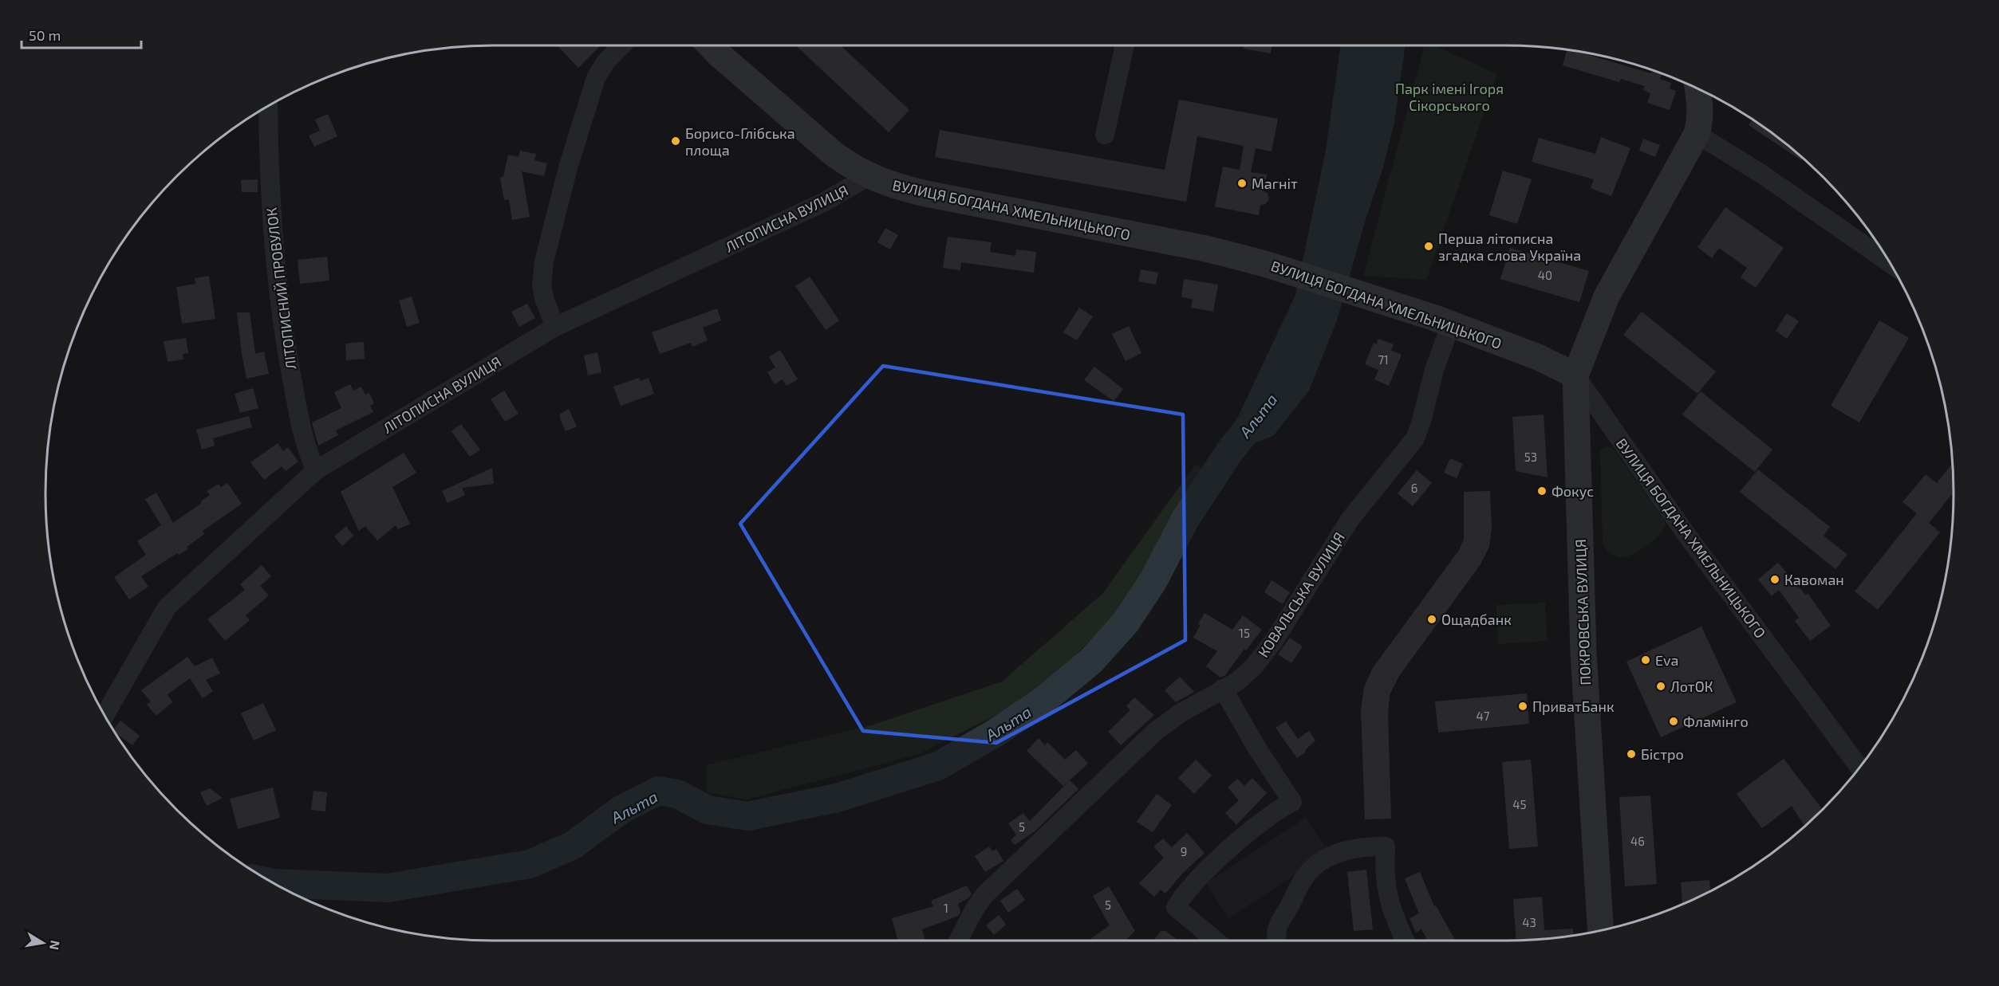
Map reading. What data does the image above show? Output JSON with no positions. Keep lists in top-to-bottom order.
{
  "streets": {
    "main road": ["ВУЛИЦЯ БОГДАНА ХМЕЛЬНИЦЬКОГО", "ПОКРОВСЬКА ВУЛИЦЯ"],
    "street": ["ЛІТОПИСНА ВУЛИЦЯ", "ЛІТОПИСНИЙ ПРОВУЛОК", "КОВАЛЬСЬКА ВУЛИЦЯ"]
  },
  "crossings": [
    ["ВУЛИЦЯ БОГДАНА ХМЕЛЬНИЦЬКОГО", "ЛІТОПИСНА ВУЛИЦЯ"],
    ["ВУЛИЦЯ БОГДАНА ХМЕЛЬНИЦЬКОГО", "КОВАЛЬСЬКА ВУЛИЦЯ"],
    ["ВУЛИЦЯ БОГДАНА ХМЕЛЬНИЦЬКОГО", "ПОКРОВСЬКА ВУЛИЦЯ"],
    ["ЛІТОПИСНА ВУЛИЦЯ", "ЛІТОПИСНИЙ ПРОВУЛОК"]
  ],
  "water": ["Альта"],
  "parks": ["Парк імені Ігоря Сікорського"],
  "places": [
    "Борисо-Глібська площа",
    "Магніт",
    "Перша літописна згадка слова Україна",
    "Фокус",
    "Кавоман",
    "Ощадбанк",
    "Eva",
    "ЛотОК",
    "ПриватБанк",
    "Фламінго",
    "Бістро"
  ],
  "house_numbers": [
    "40",
    "71",
    "53",
    "6",
    "15",
    "47",
    "45",
    "5",
    "46",
    "9",
    "5",
    "1",
    "43"
  ],
  "scale_bar": "50 m",
  "north": "right"
}
